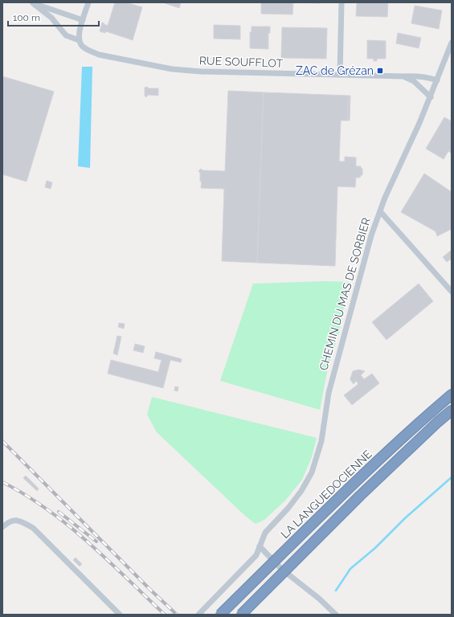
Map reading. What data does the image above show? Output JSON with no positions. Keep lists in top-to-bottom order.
{
  "streets": {
    "highway": ["LA LANGUEDOCIENNE"],
    "street": ["RUE SOUFFLOT", "CHEMIN DU MAS DE SORBIER"]
  },
  "crossings": [
    ["RUE SOUFFLOT", "CHEMIN DU MAS DE SORBIER"]
  ],
  "places": {
    "transit": ["ZAC de Grézan"]
  },
  "scale_bar": "100 m"
}
